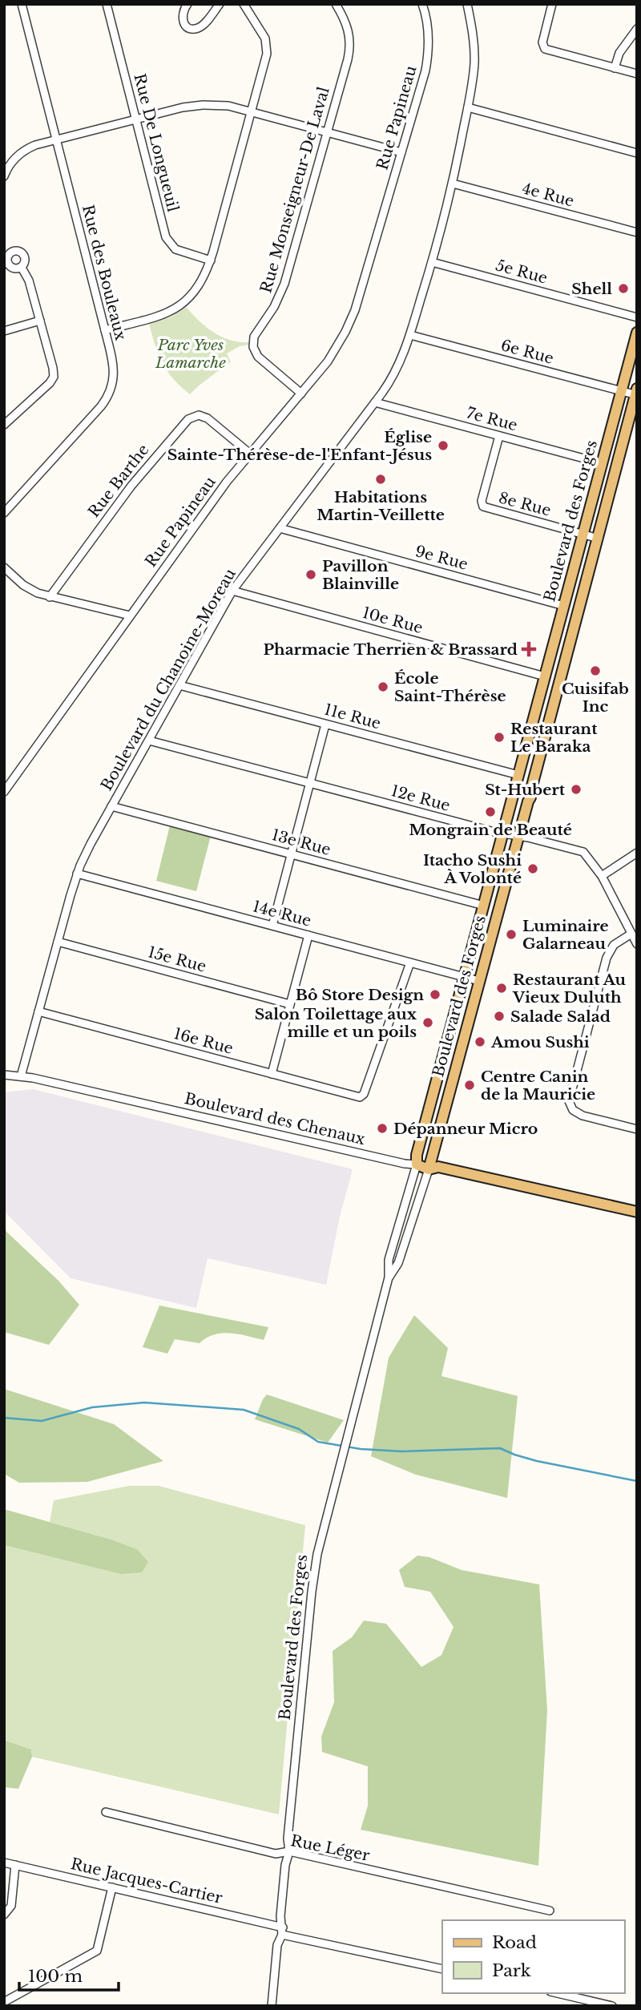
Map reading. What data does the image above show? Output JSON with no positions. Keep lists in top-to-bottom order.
{
  "streets": {
    "main road": ["Boulevard des Forges", "Boulevard des Chenaux"],
    "street": [
      "Rue Papineau",
      "Rue De Longueuil",
      "Rue Monseigneur-De Laval",
      "4e Rue",
      "5e Rue",
      "Rue des Bouleaux",
      "6e Rue",
      "7e Rue",
      "Rue Barthe",
      "8e Rue",
      "9e Rue",
      "10e Rue",
      "Boulevard du Chanoine-Moreau",
      "11e Rue",
      "12e Rue",
      "13e Rue",
      "14e Rue",
      "15e Rue",
      "16e Rue",
      "Rue Léger",
      "Rue Jacques-Cartier"
    ]
  },
  "crossings": [
    ["Rue Papineau", "Rue Monseigneur-De Laval"],
    ["Rue Papineau", "Rue Barthe"],
    ["4e Rue", "Boulevard du Chanoine-Moreau"],
    ["5e Rue", "Boulevard du Chanoine-Moreau"],
    ["6e Rue", "Boulevard des Forges"],
    ["6e Rue", "Boulevard du Chanoine-Moreau"],
    ["7e Rue", "8e Rue"],
    ["7e Rue", "Boulevard des Forges"],
    ["7e Rue", "Boulevard du Chanoine-Moreau"],
    ["8e Rue", "Boulevard des Forges"],
    ["Boulevard des Forges", "9e Rue"],
    ["Boulevard des Forges", "10e Rue"],
    ["Boulevard des Forges", "11e Rue"],
    ["Boulevard des Forges", "12e Rue"],
    ["Boulevard des Forges", "13e Rue"],
    ["Boulevard des Forges", "14e Rue"],
    ["Boulevard des Forges", "Boulevard des Chenaux"],
    ["Boulevard des Forges", "Rue Léger"],
    ["Boulevard des Forges", "Rue Jacques-Cartier"],
    ["9e Rue", "Boulevard du Chanoine-Moreau"],
    ["10e Rue", "Boulevard du Chanoine-Moreau"],
    ["Boulevard du Chanoine-Moreau", "11e Rue"],
    ["Boulevard du Chanoine-Moreau", "12e Rue"],
    ["Boulevard du Chanoine-Moreau", "13e Rue"],
    ["Boulevard du Chanoine-Moreau", "14e Rue"],
    ["Boulevard du Chanoine-Moreau", "15e Rue"],
    ["Boulevard du Chanoine-Moreau", "16e Rue"],
    ["Boulevard du Chanoine-Moreau", "Boulevard des Chenaux"],
    ["14e Rue", "16e Rue"]
  ],
  "parks": ["Parc Yves Lamarche"],
  "places": {
    "other": [
      "Shell",
      "Église Sainte-Thérèse-de-l'Enfant-Jésus",
      "Habitations Martin-Veillette",
      "Pavillon Blainville",
      "Cuisifab Inc",
      "École Saint-Thérèse",
      "Restaurant Le Baraka",
      "St-Hubert",
      "Mongrain de Beauté",
      "Itacho Sushi À Volonté",
      "Luminaire Galarneau",
      "Restaurant Au Vieux Duluth",
      "Bô Store Design",
      "Salade Salad",
      "Salon Toilettage aux mille et un poils",
      "Amou Sushi",
      "Centre Canin de la Mauricie",
      "Dépanneur Micro"
    ],
    "health": ["Pharmacie Therrien & Brassard"]
  },
  "legend": ["Road", "Park"],
  "scale_bar": "100 m"
}
